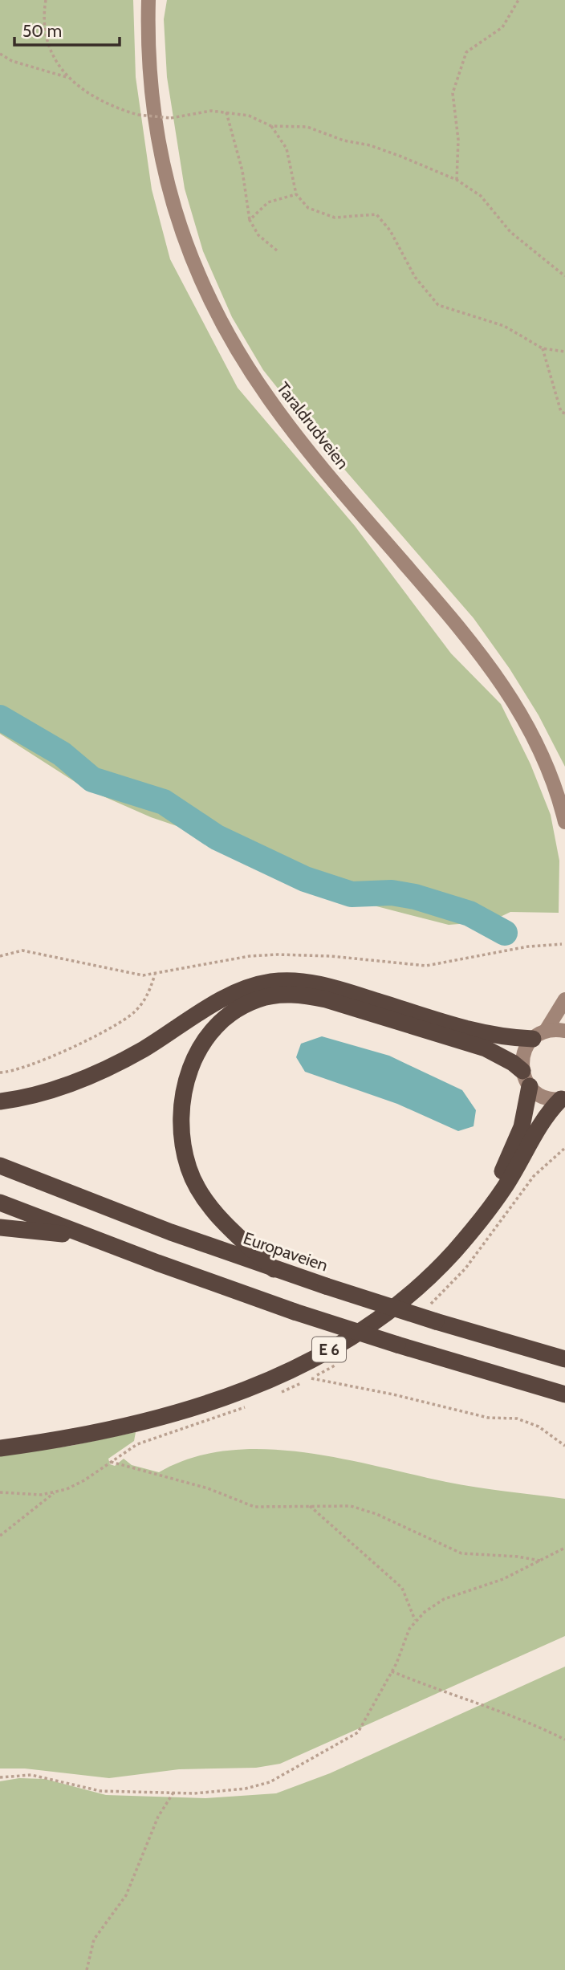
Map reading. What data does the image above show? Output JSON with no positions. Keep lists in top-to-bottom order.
{
  "streets": {
    "highway": ["Europaveien", "E 6"],
    "main road": ["Taraldrudveien"]
  },
  "scale_bar": "50 m"
}
